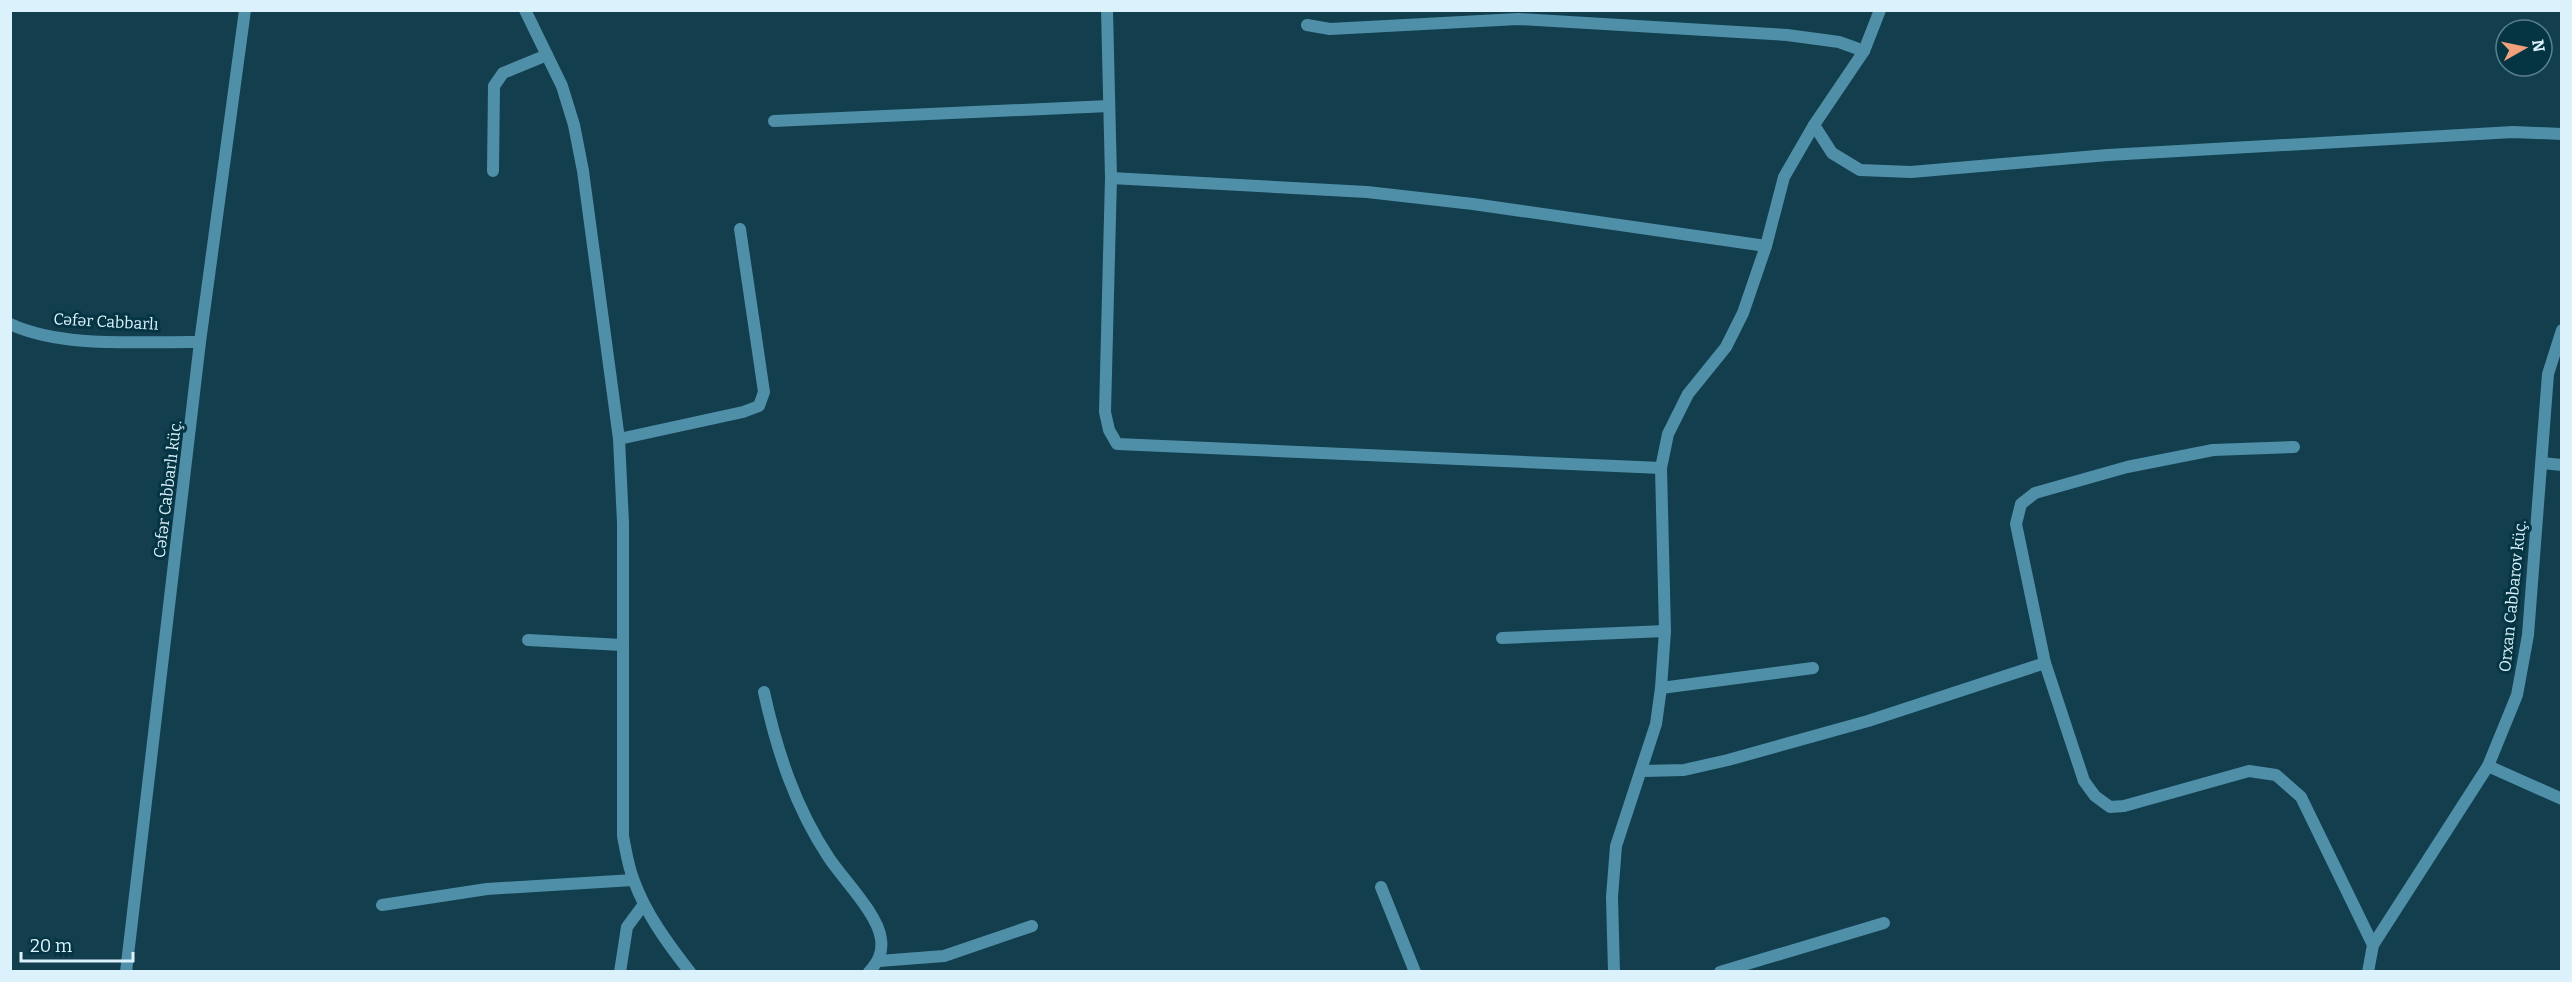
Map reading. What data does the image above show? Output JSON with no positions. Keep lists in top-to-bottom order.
{
  "streets": {
    "street": ["Cəfər Cabbarlı", "Cəfər Cabbarlı küç.", "Orxan Cabbarov küç."]
  },
  "crossings": [
    ["Cəfər Cabbarlı", "Cəfər Cabbarlı küç."]
  ],
  "scale_bar": "20 m",
  "north": "right"
}
